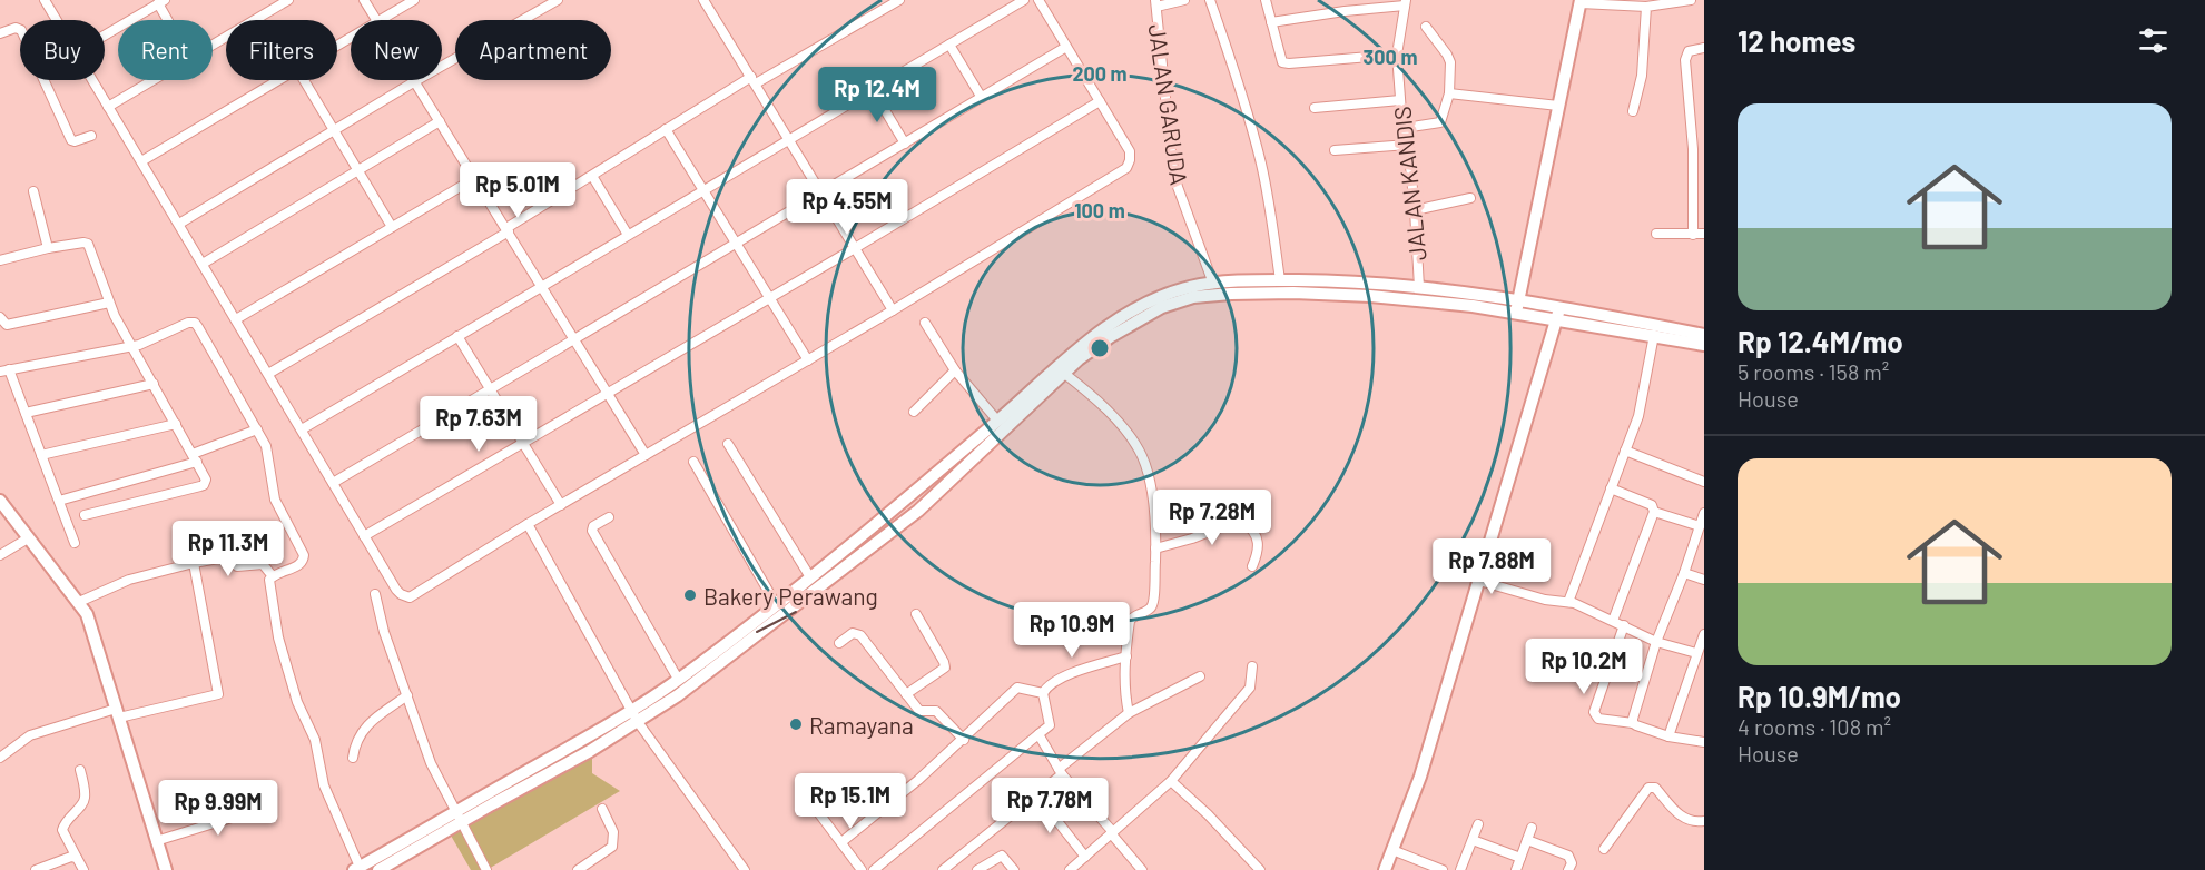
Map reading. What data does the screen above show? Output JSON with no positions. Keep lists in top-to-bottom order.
{
  "streets": {
    "street": ["JALAN GARUDA", "JALAN KANDIS"]
  },
  "places": ["Bakery Perawang", "Ramayana"],
  "page": {
    "heading": "12 homes",
    "chip": [
      "Buy",
      "Rent",
      "Filters",
      "New",
      "Apartment"
    ],
    "price": [
      "Rp 12.4M",
      "Rp 5.01M",
      "Rp 4.55M",
      "Rp 7.63M",
      "Rp 7.28M",
      "Rp 11.3M",
      "Rp 7.88M",
      "Rp 10.9M",
      "Rp 10.2M",
      "Rp 15.1M",
      "Rp 7.78M",
      "Rp 9.99M"
    ],
    "list": [
      {
        "name": "Rp 12.4M/mo",
        "note": "5 rooms · 158 m² · House"
      },
      {
        "name": "Rp 10.9M/mo",
        "note": "4 rooms · 108 m² · House"
      }
    ]
  },
  "rings": ["300 m", "200 m", "100 m"]
}
